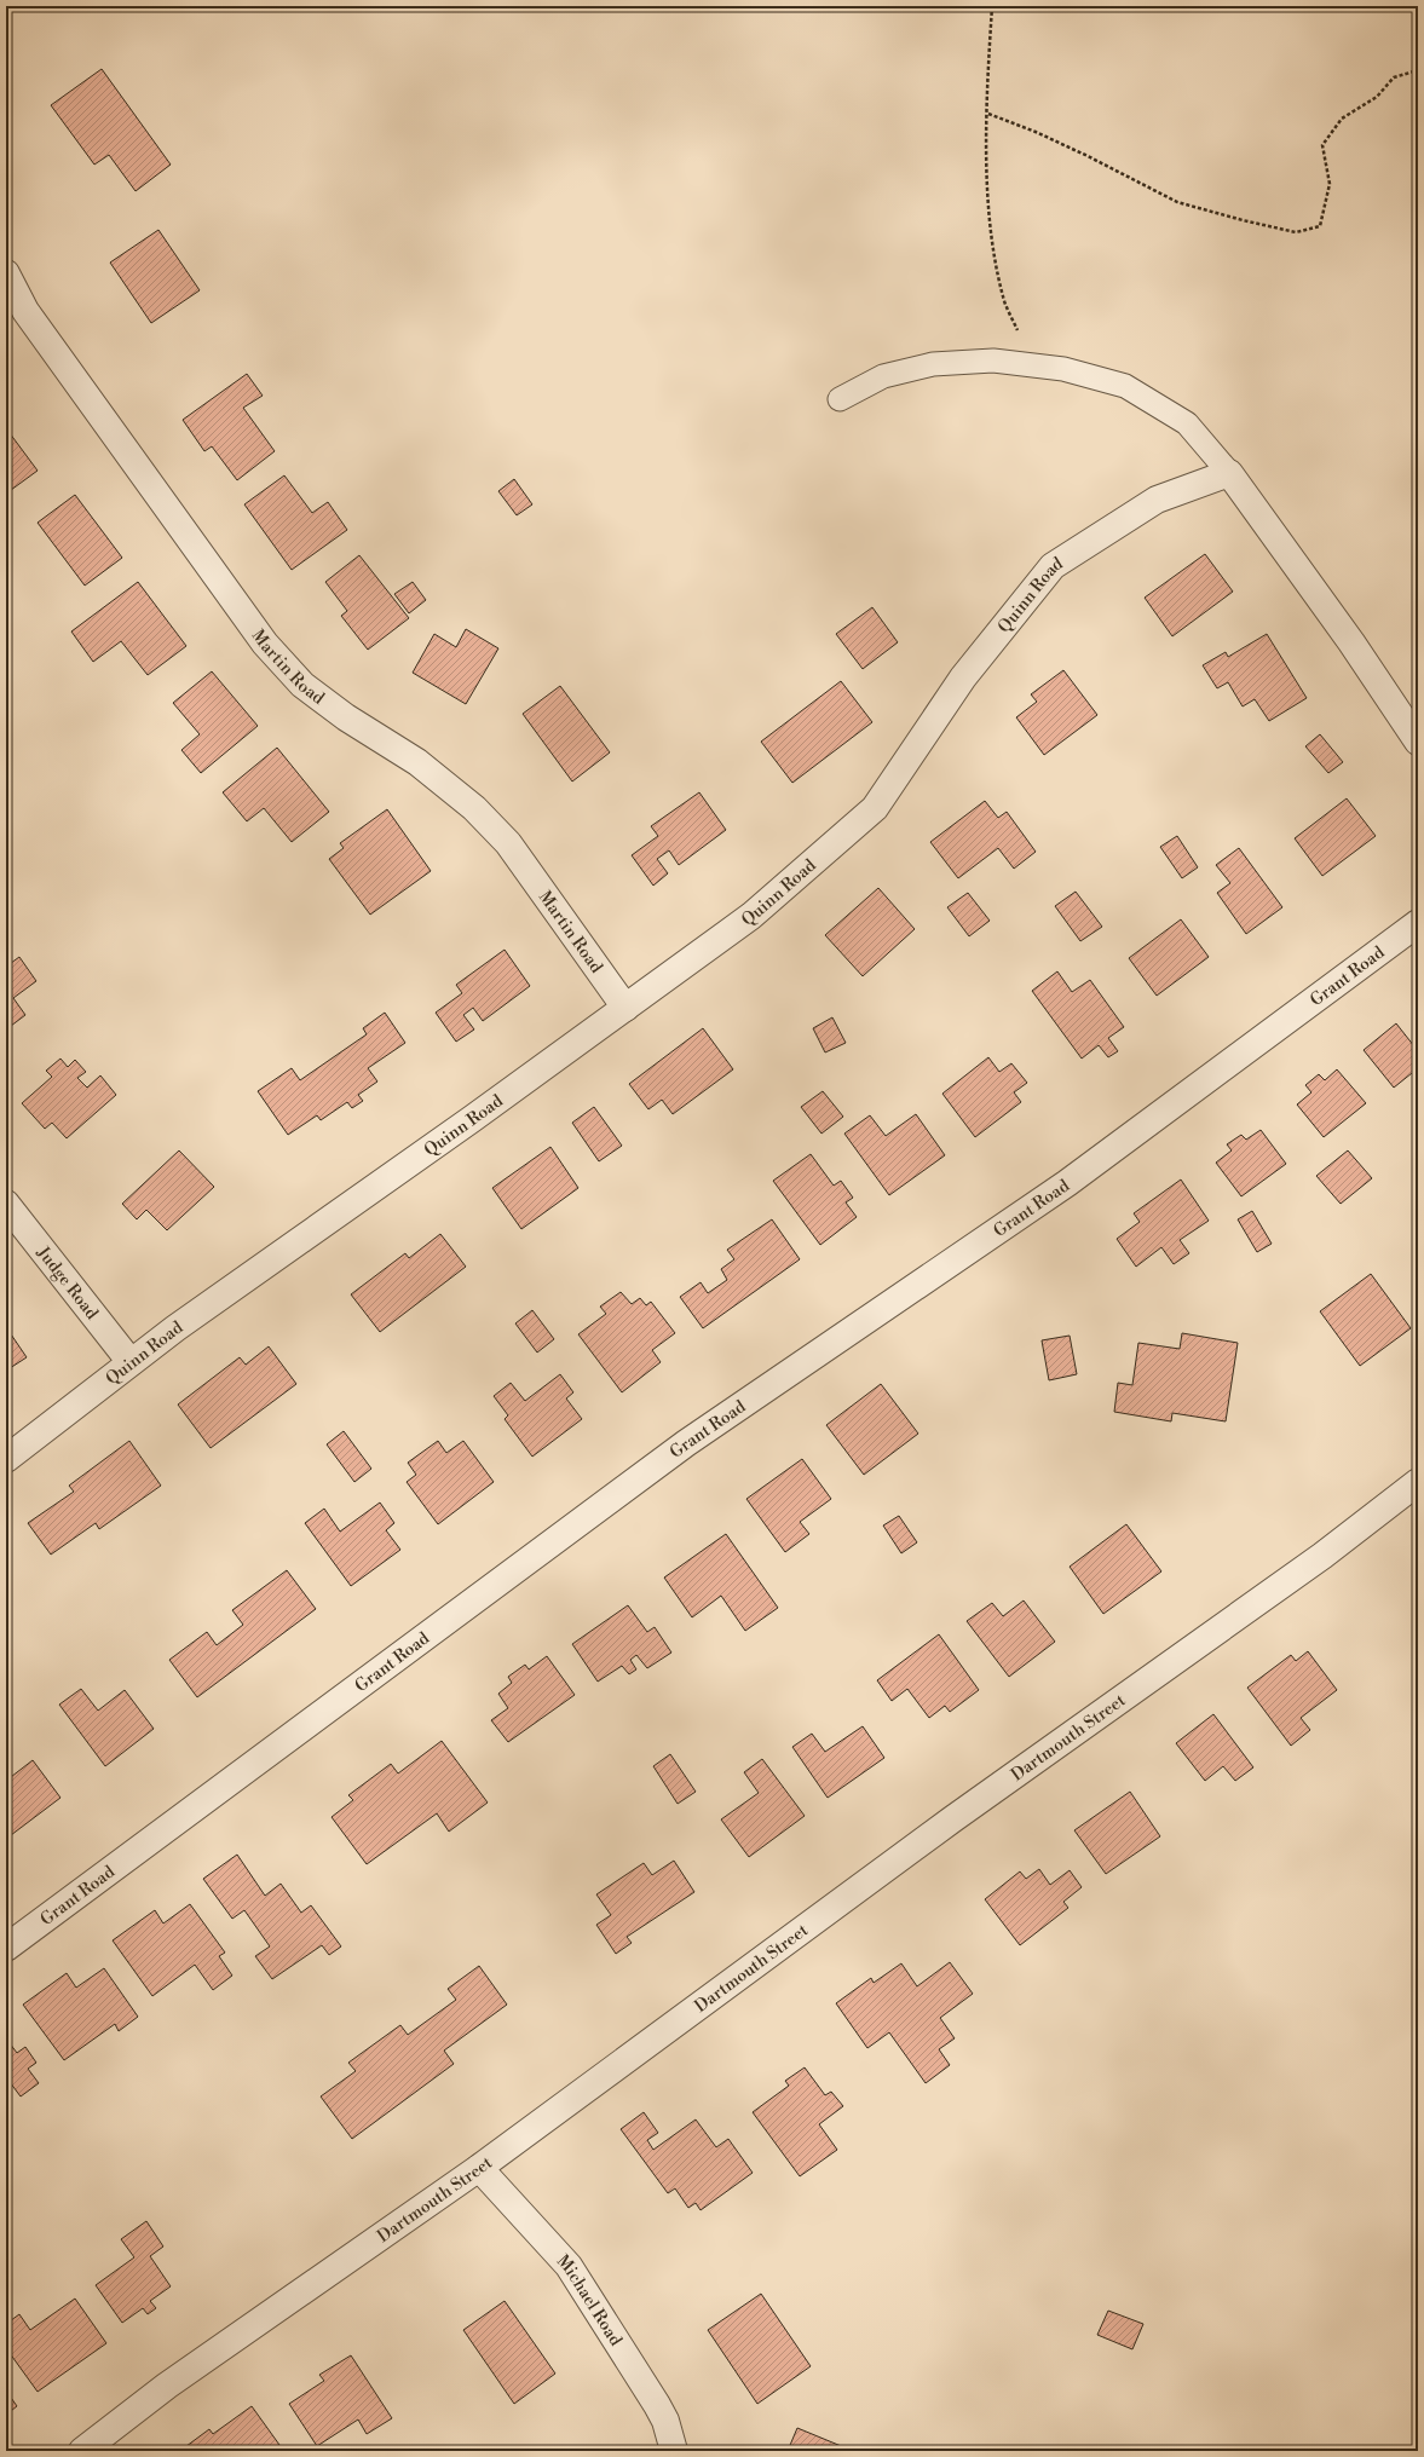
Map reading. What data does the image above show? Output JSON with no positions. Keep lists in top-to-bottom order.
{
  "streets": {
    "street": [
      "Quinn Road",
      "Martin Road",
      "Grant Road",
      "Judge Road",
      "Dartmouth Street",
      "Michael Road"
    ]
  },
  "crossings": [
    ["Quinn Road", "Martin Road"],
    ["Quinn Road", "Judge Road"],
    ["Dartmouth Street", "Michael Road"]
  ]
}
